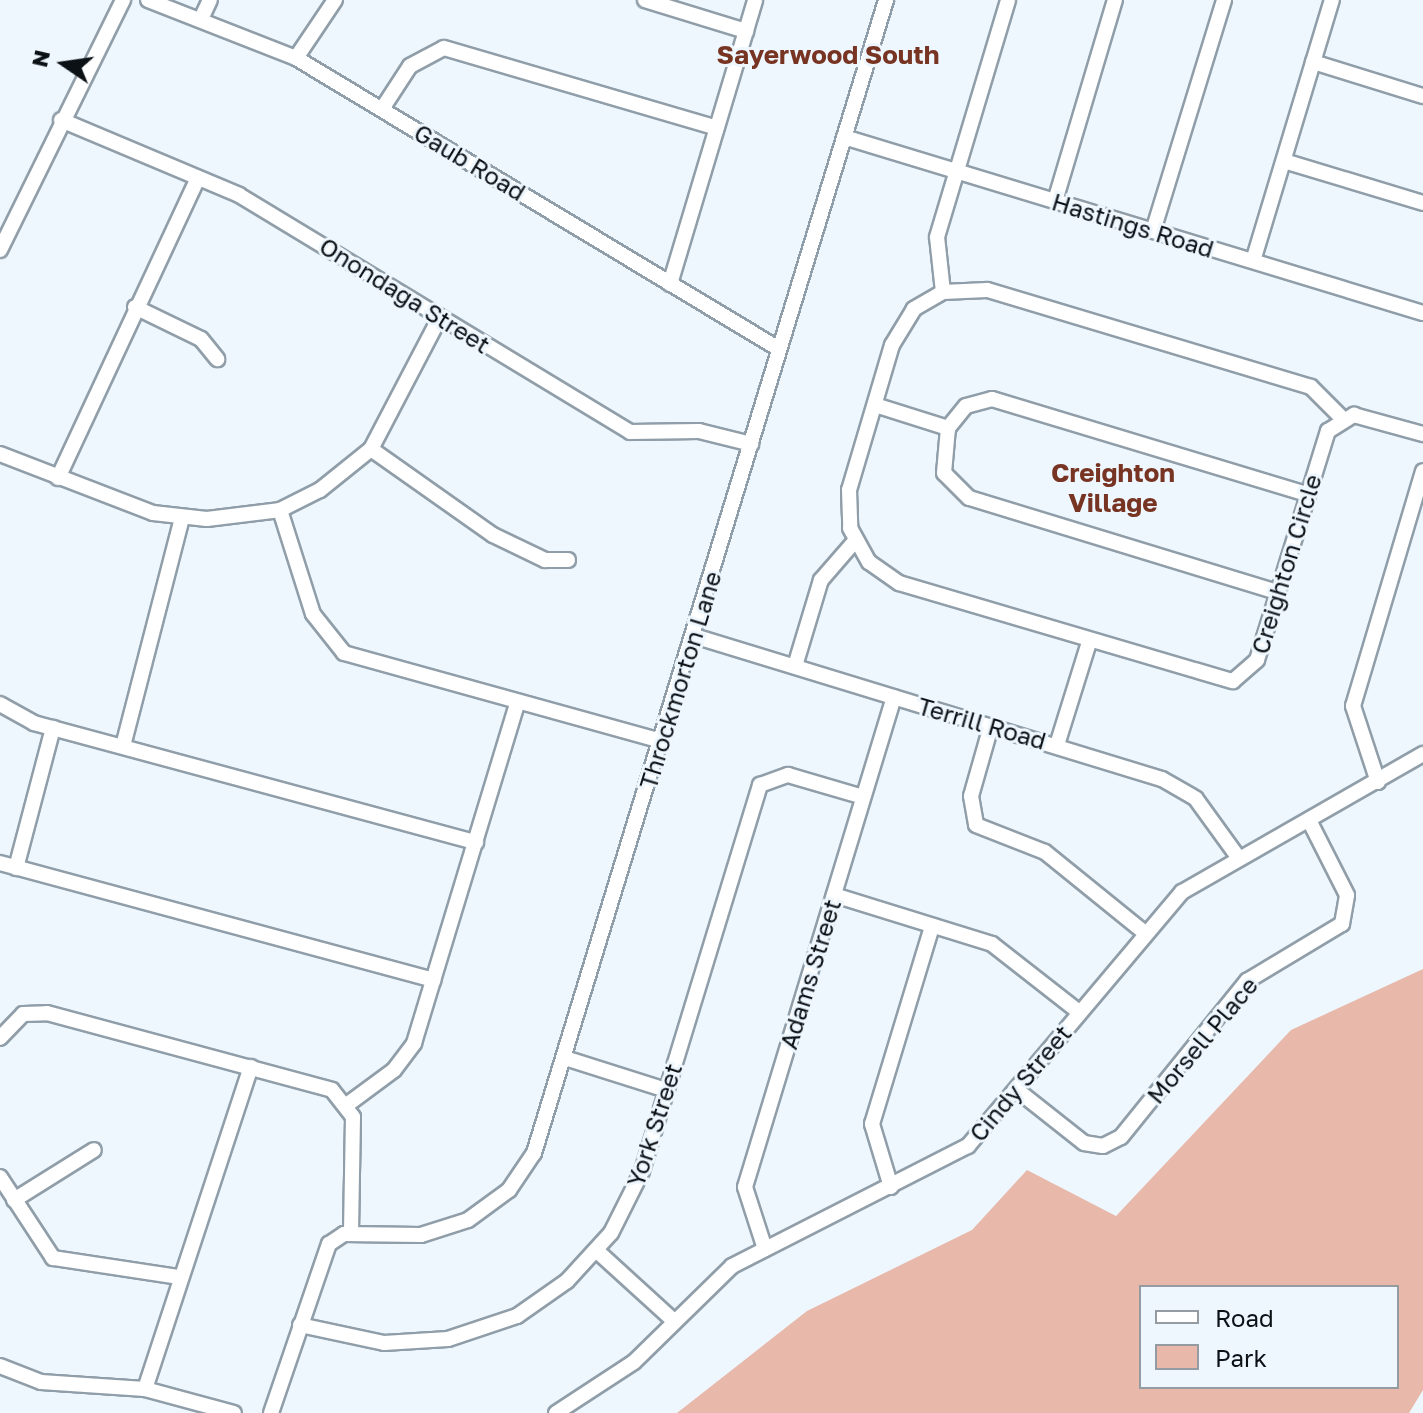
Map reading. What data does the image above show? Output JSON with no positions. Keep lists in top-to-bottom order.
{
  "streets": {
    "street": [
      "Gaub Road",
      "Hastings Road",
      "Onondaga Street",
      "Creighton Circle",
      "Throckmorton Lane",
      "Terrill Road",
      "Adams Street",
      "Morsell Place",
      "Cindy Street",
      "York Street"
    ]
  },
  "crossings": [
    ["Gaub Road", "Throckmorton Lane"],
    ["Hastings Road", "Throckmorton Lane"],
    ["Onondaga Street", "Throckmorton Lane"],
    ["Throckmorton Lane", "Terrill Road"],
    ["Terrill Road", "Adams Street"],
    ["Terrill Road", "Cindy Street"],
    ["Adams Street", "Cindy Street"],
    ["Adams Street", "York Street"],
    ["Morsell Place", "Cindy Street"]
  ],
  "districts": ["Sayerwood South", "Creighton Village"],
  "legend": ["Road", "Park"],
  "north": "left"
}
